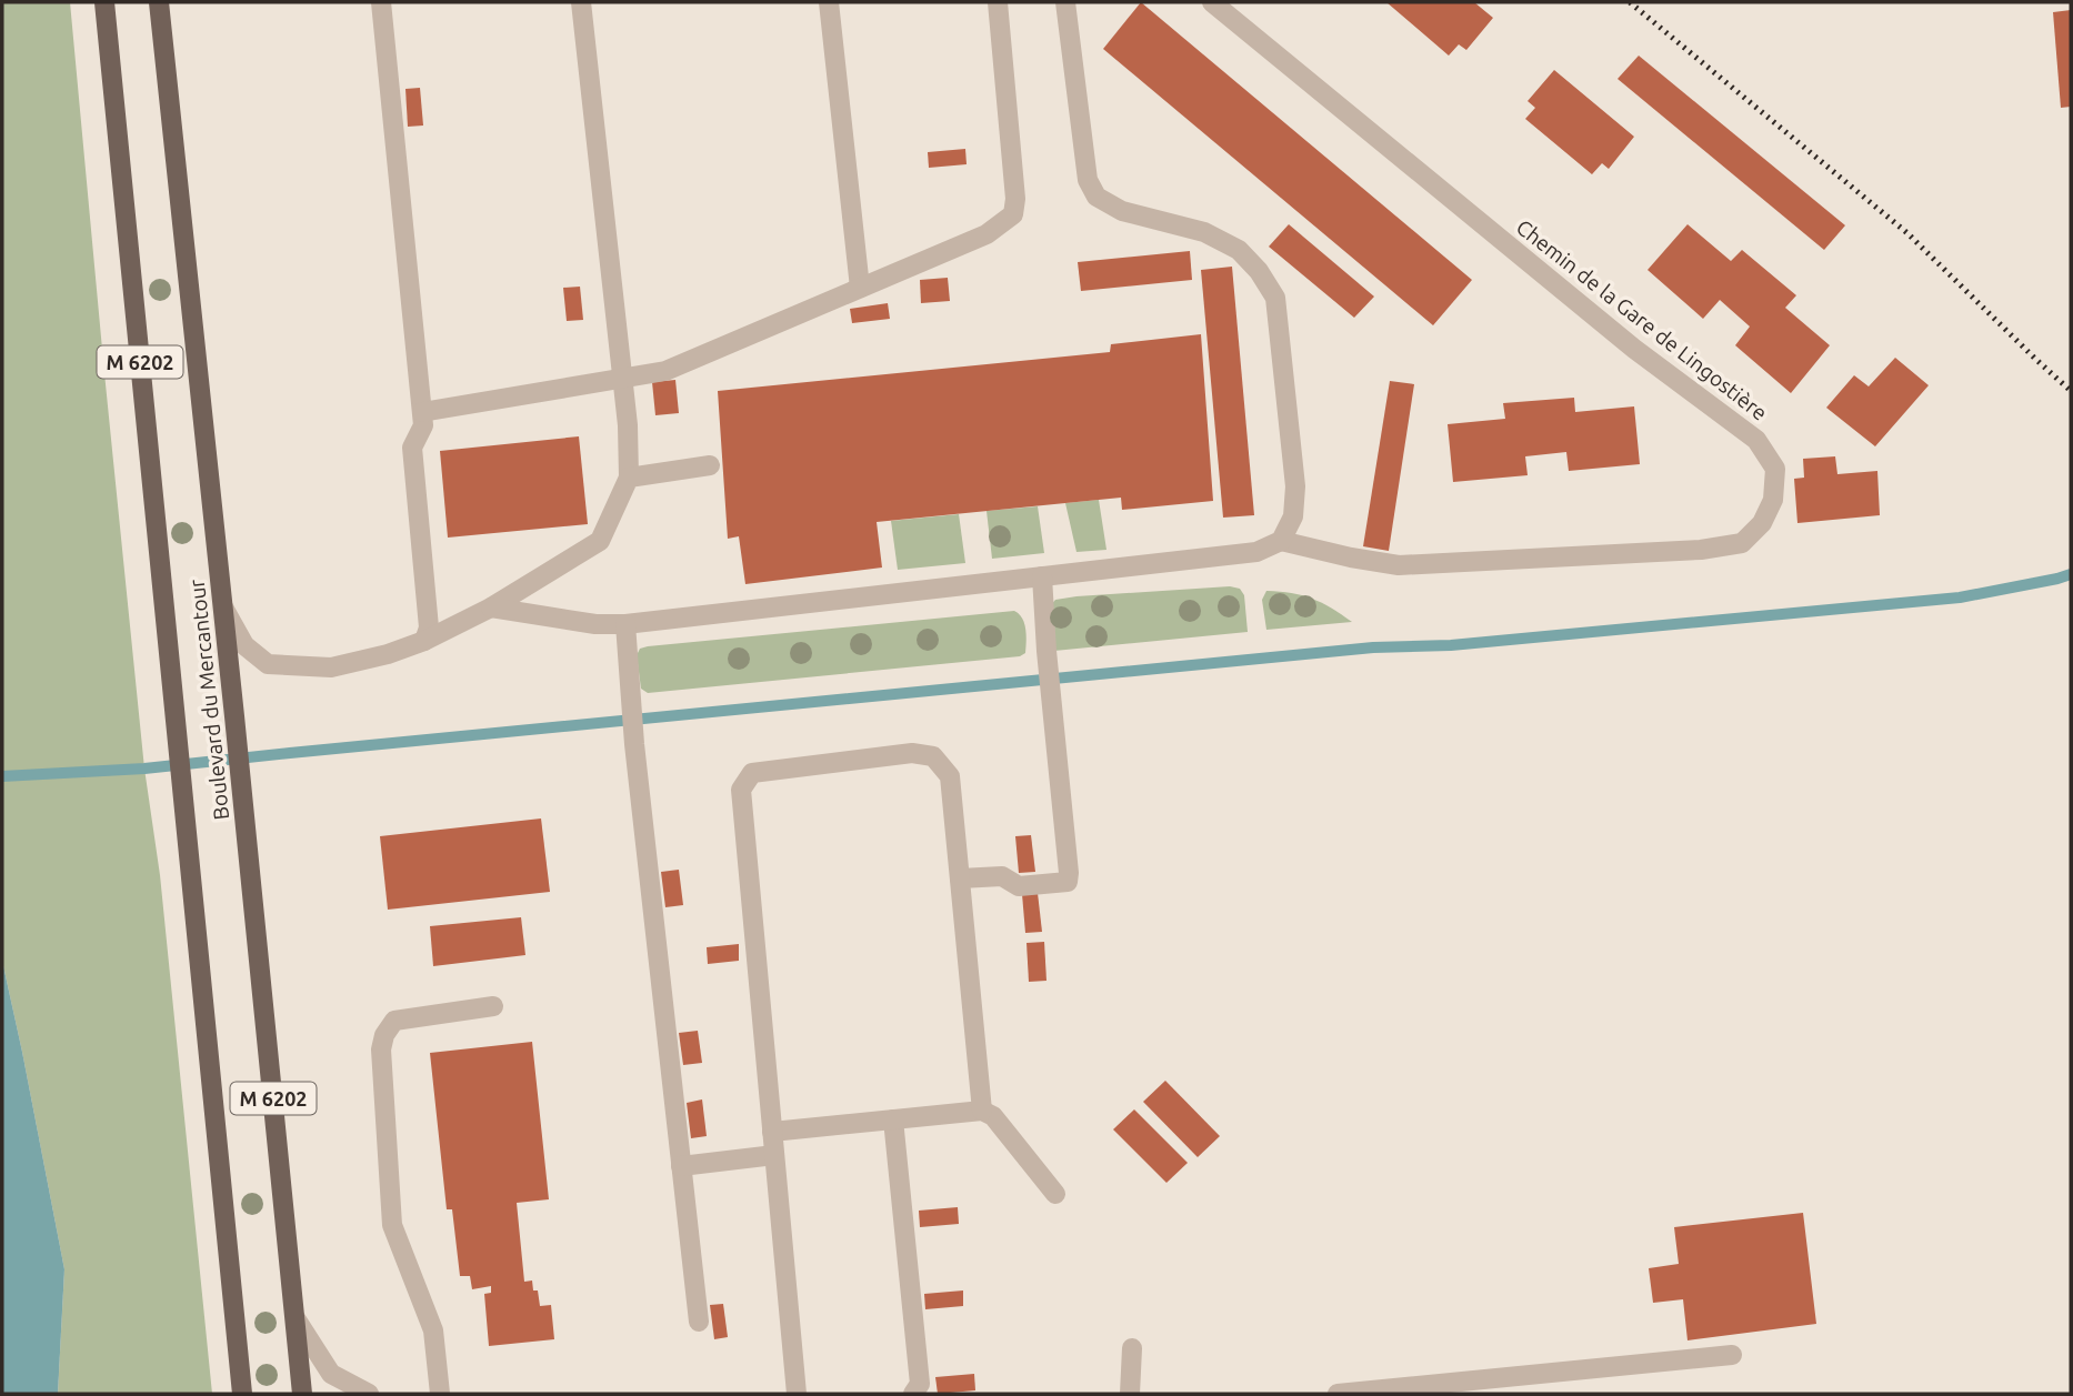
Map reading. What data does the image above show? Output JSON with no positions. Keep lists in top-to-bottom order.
{
  "streets": {
    "main road": ["M 6202", "Boulevard du Mercantour"],
    "street": ["Chemin de la Gare de Lingostière"]
  }
}
